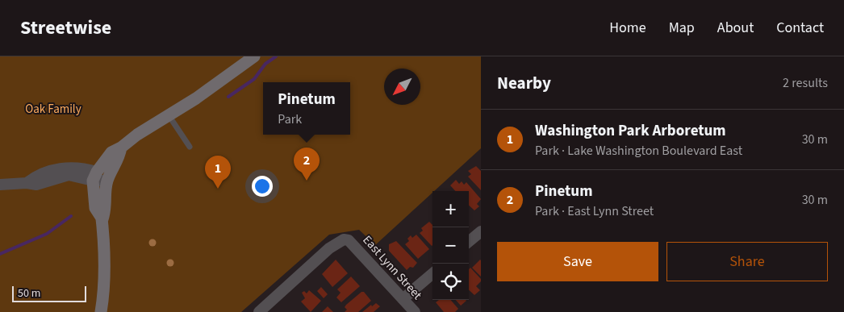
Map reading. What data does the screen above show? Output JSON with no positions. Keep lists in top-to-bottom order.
{
  "streets": {
    "street": ["East Lynn Street"]
  },
  "parks": ["Oak Family"],
  "scale_bar": "50 m",
  "north": "bottom left",
  "page": {
    "header": "Streetwise",
    "nav": [
      "Home",
      "Map",
      "About",
      "Contact"
    ],
    "heading": ["Nearby", "2 results"],
    "popup": ["Pinetum", "Park"],
    "list": [
      {
        "mark": "1",
        "name": "Washington Park Arboretum",
        "note": "Park · Lake Washington Boulevard East",
        "value": "30 m"
      },
      {
        "mark": "2",
        "name": "Pinetum",
        "note": "Park · East Lynn Street",
        "value": "30 m"
      }
    ],
    "pins": ["2", "1"],
    "map_buttons": ["+", "−"],
    "buttons": ["Save", "Share"],
    "scale": "50 m"
  }
}
